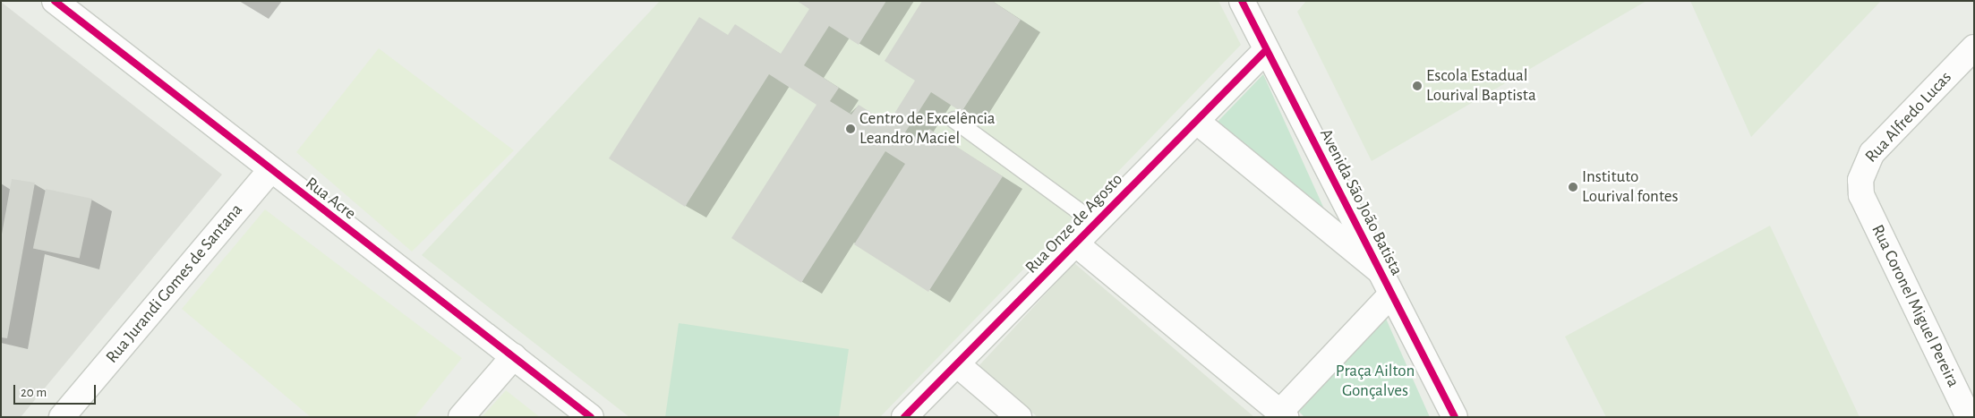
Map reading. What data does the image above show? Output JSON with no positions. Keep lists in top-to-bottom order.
{
  "streets": {
    "street": [
      "Rua Alfredo Lucas",
      "Rua Acre",
      "Avenida São João Batista",
      "Rua Onze de Agosto",
      "Rua Jurandi Gomes de Santana",
      "Rua Coronel Miguel Pereira"
    ]
  },
  "crossings": [
    ["Rua Alfredo Lucas", "Rua Coronel Miguel Pereira"],
    ["Rua Acre", "Rua Jurandi Gomes de Santana"],
    ["Avenida São João Batista", "Rua Onze de Agosto"]
  ],
  "parks": ["Praça Ailton Gonçalves"],
  "places": ["Escola Estadual Lourival Baptista", "Centro de Excelência Leandro Maciel", "Instituto Lourival fontes"],
  "scale_bar": "20 m"
}
